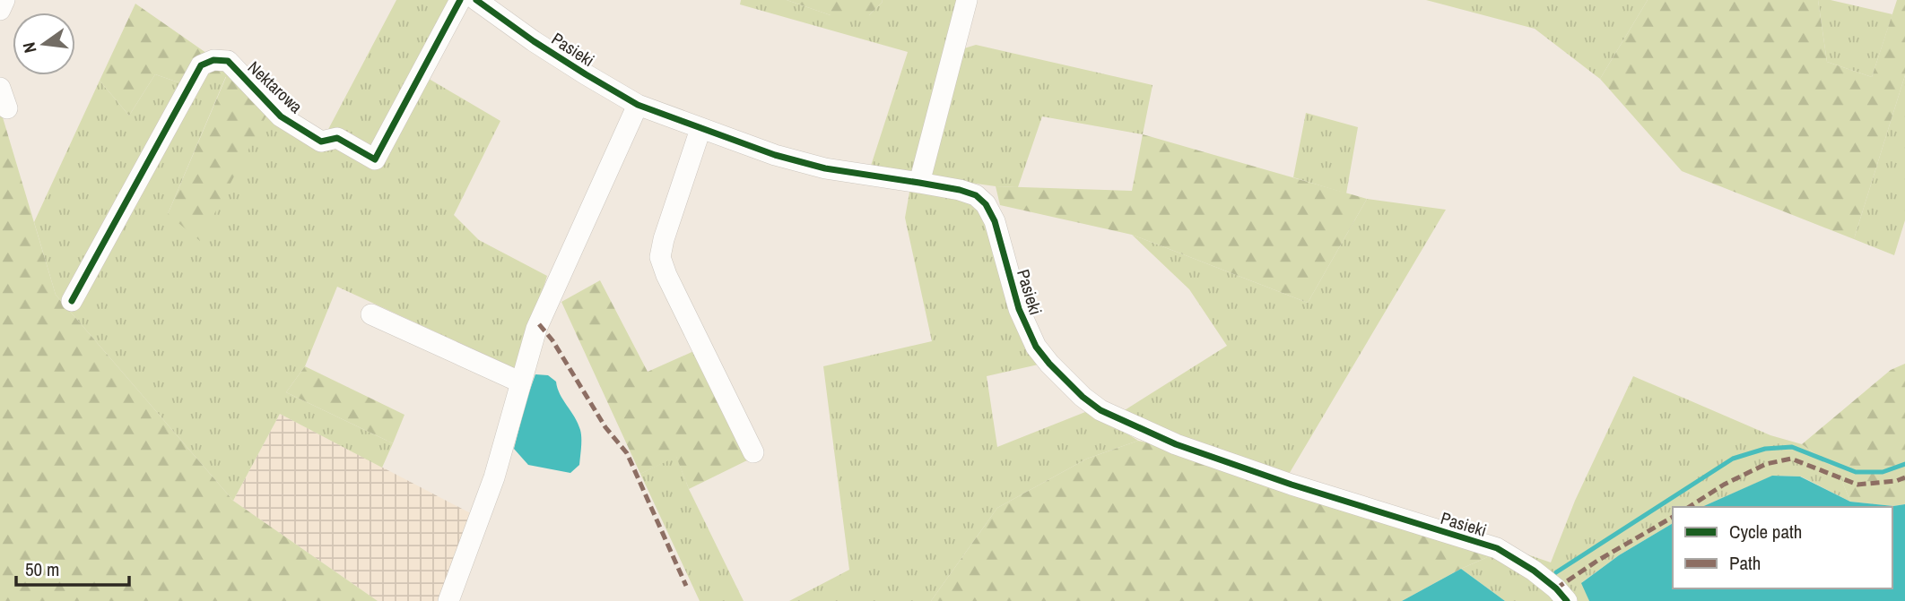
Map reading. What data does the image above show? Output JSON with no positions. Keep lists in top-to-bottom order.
{
  "streets": {
    "street": ["Pasieki", "Nektarowa"]
  },
  "legend": ["Cycle path", "Path"],
  "scale_bar": "50 m",
  "north": "left"
}
